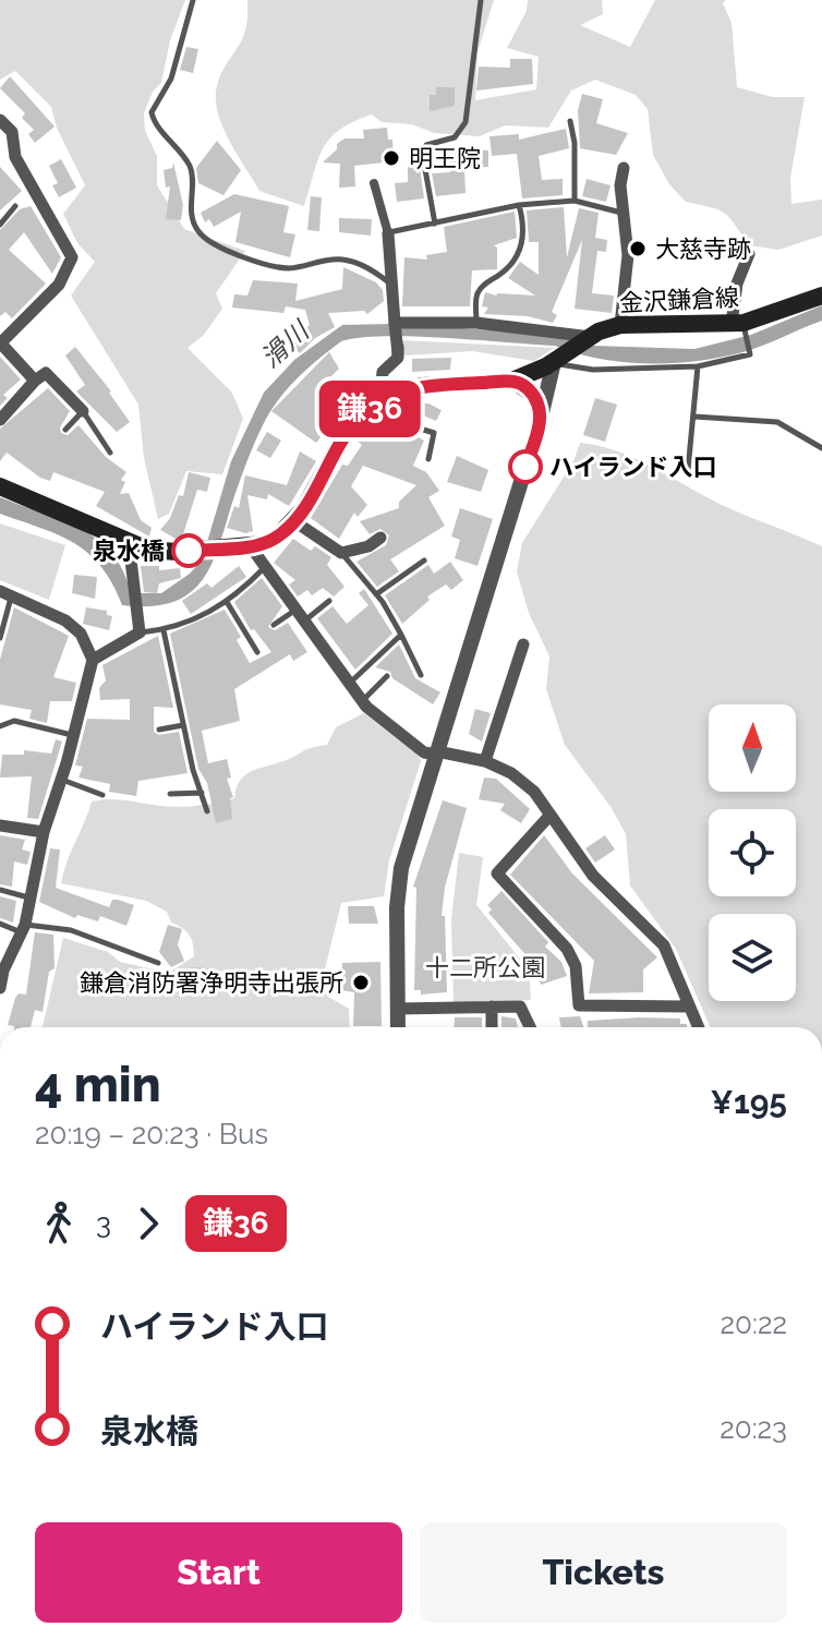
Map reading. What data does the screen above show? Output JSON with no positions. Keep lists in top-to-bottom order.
{
  "streets": {
    "main road": ["金沢鎌倉線"]
  },
  "water": ["滑川"],
  "parks": ["十二所公園"],
  "places": [
    "明王院",
    "大慈寺跡",
    "ハイランド入口",
    "泉水橋",
    "鎌倉消防署浄明寺出張所"
  ],
  "lines": ["bus line 鎌36"],
  "north": "top",
  "page": {
    "on_map": "鎌36",
    "heading": ["4 min", "20:19 – 20:23 · Bus", "¥195"],
    "legs": ["3", "鎌36"],
    "list": [
      {
        "name": "ハイランド入口",
        "value": "20:22"
      },
      {
        "name": "泉水橋",
        "value": "20:23"
      }
    ],
    "buttons": ["Start", "Tickets"]
  }
}
